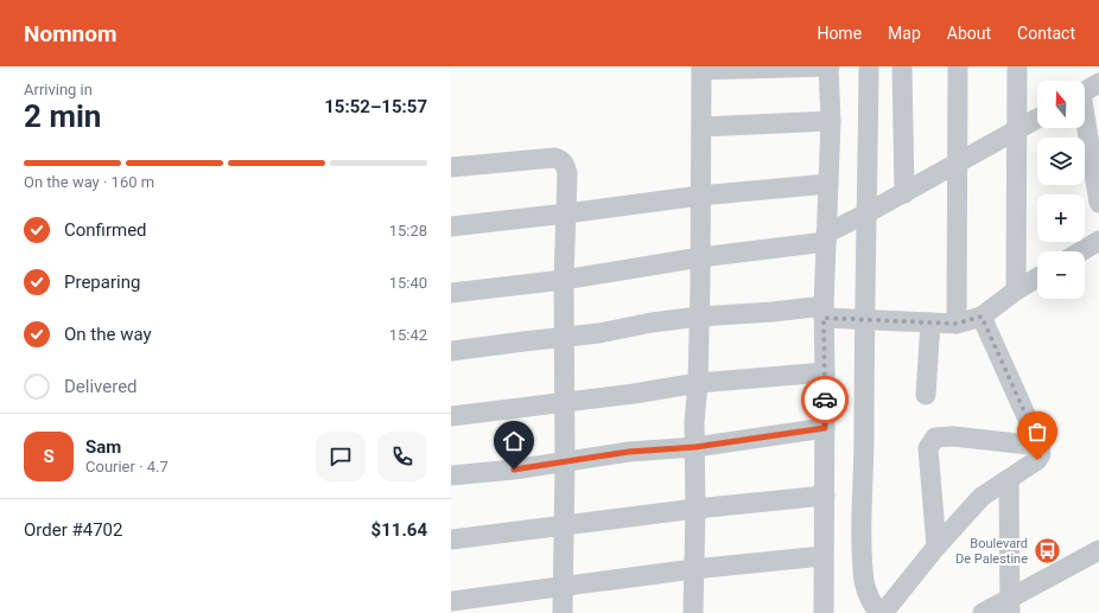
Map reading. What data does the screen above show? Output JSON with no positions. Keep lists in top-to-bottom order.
{
  "places": {
    "bus stop": ["Boulevard De Palestine"]
  },
  "north": "top",
  "page": {
    "header": "Nomnom",
    "nav": [
      "Home",
      "Map",
      "About",
      "Contact"
    ],
    "heading": ["2 min", "Arriving in", "15:52–15:57"],
    "panel": [
      "Sam",
      "Courier · 4.7",
      "Order #4702",
      "$11.64"
    ],
    "map_buttons": ["+", "−"],
    "bar": "On the way · 160 m",
    "list": [
      ["Confirmed", "15:28"],
      ["Preparing", "15:40"],
      ["On the way", "15:42"],
      "Delivered"
    ],
    "round": "S"
  }
}
